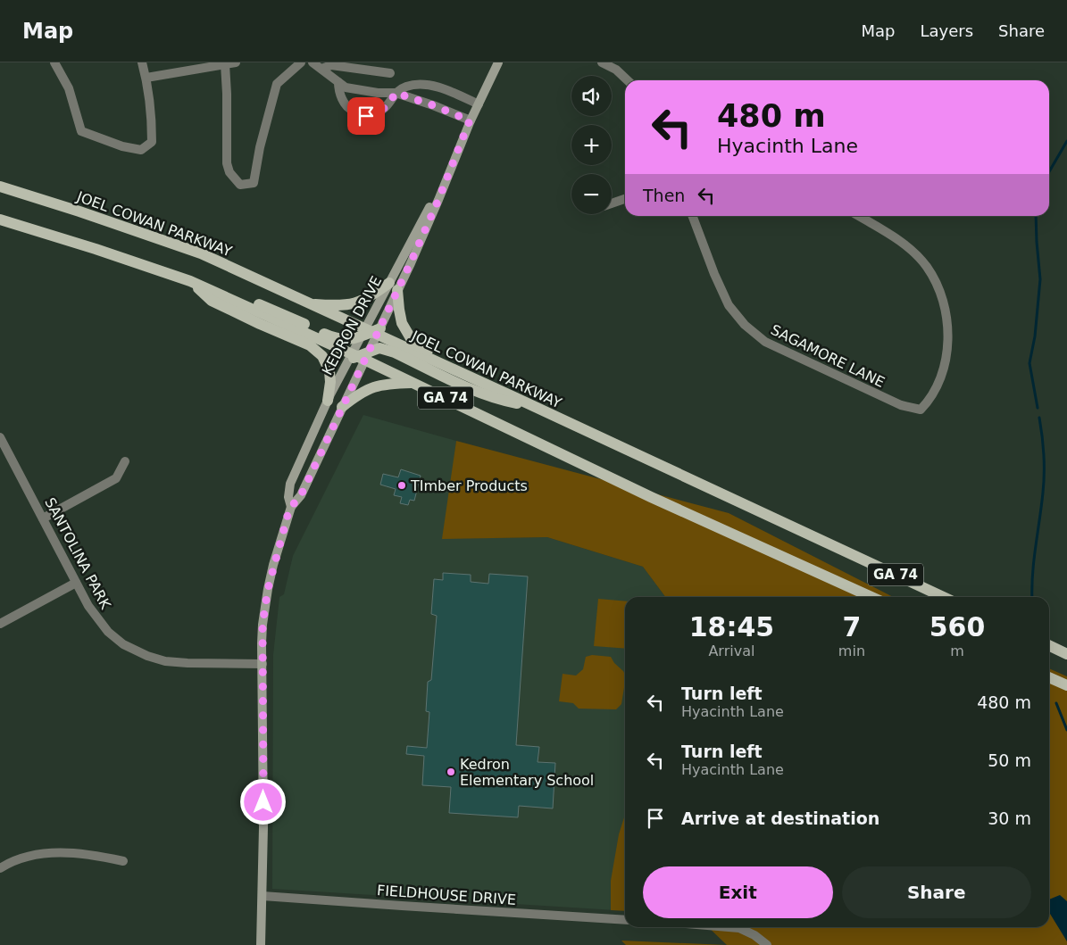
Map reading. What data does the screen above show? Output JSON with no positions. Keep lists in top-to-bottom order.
{
  "streets": {
    "main road": ["JOEL COWAN PARKWAY", "GA 74"],
    "street": [
      "KEDRON DRIVE",
      "SAGAMORE LANE",
      "SANTOLINA PARK",
      "FIELDHOUSE DRIVE"
    ]
  },
  "crossings": [
    ["JOEL COWAN PARKWAY", "KEDRON DRIVE"],
    ["KEDRON DRIVE", "GA 74"],
    ["KEDRON DRIVE", "SANTOLINA PARK"],
    ["KEDRON DRIVE", "FIELDHOUSE DRIVE"]
  ],
  "places": ["TImber Products", "Kedron Elementary School"],
  "page": {
    "header": "Map",
    "nav": ["Map", "Layers", "Share"],
    "map_buttons": ["+", "−"],
    "turn": ["480 m", "Hyacinth Lane"],
    "then": "Then",
    "eta": [
      "18:45",
      "Arrival",
      "7",
      "min",
      "560",
      "m"
    ],
    "list": [
      {
        "name": "Turn left",
        "note": "Hyacinth Lane",
        "value": "480 m"
      },
      {
        "name": "Turn left",
        "note": "Hyacinth Lane",
        "value": "50 m"
      },
      {
        "name": "Arrive at destination",
        "value": "30 m"
      }
    ],
    "buttons": ["Exit", "Share"]
  }
}
